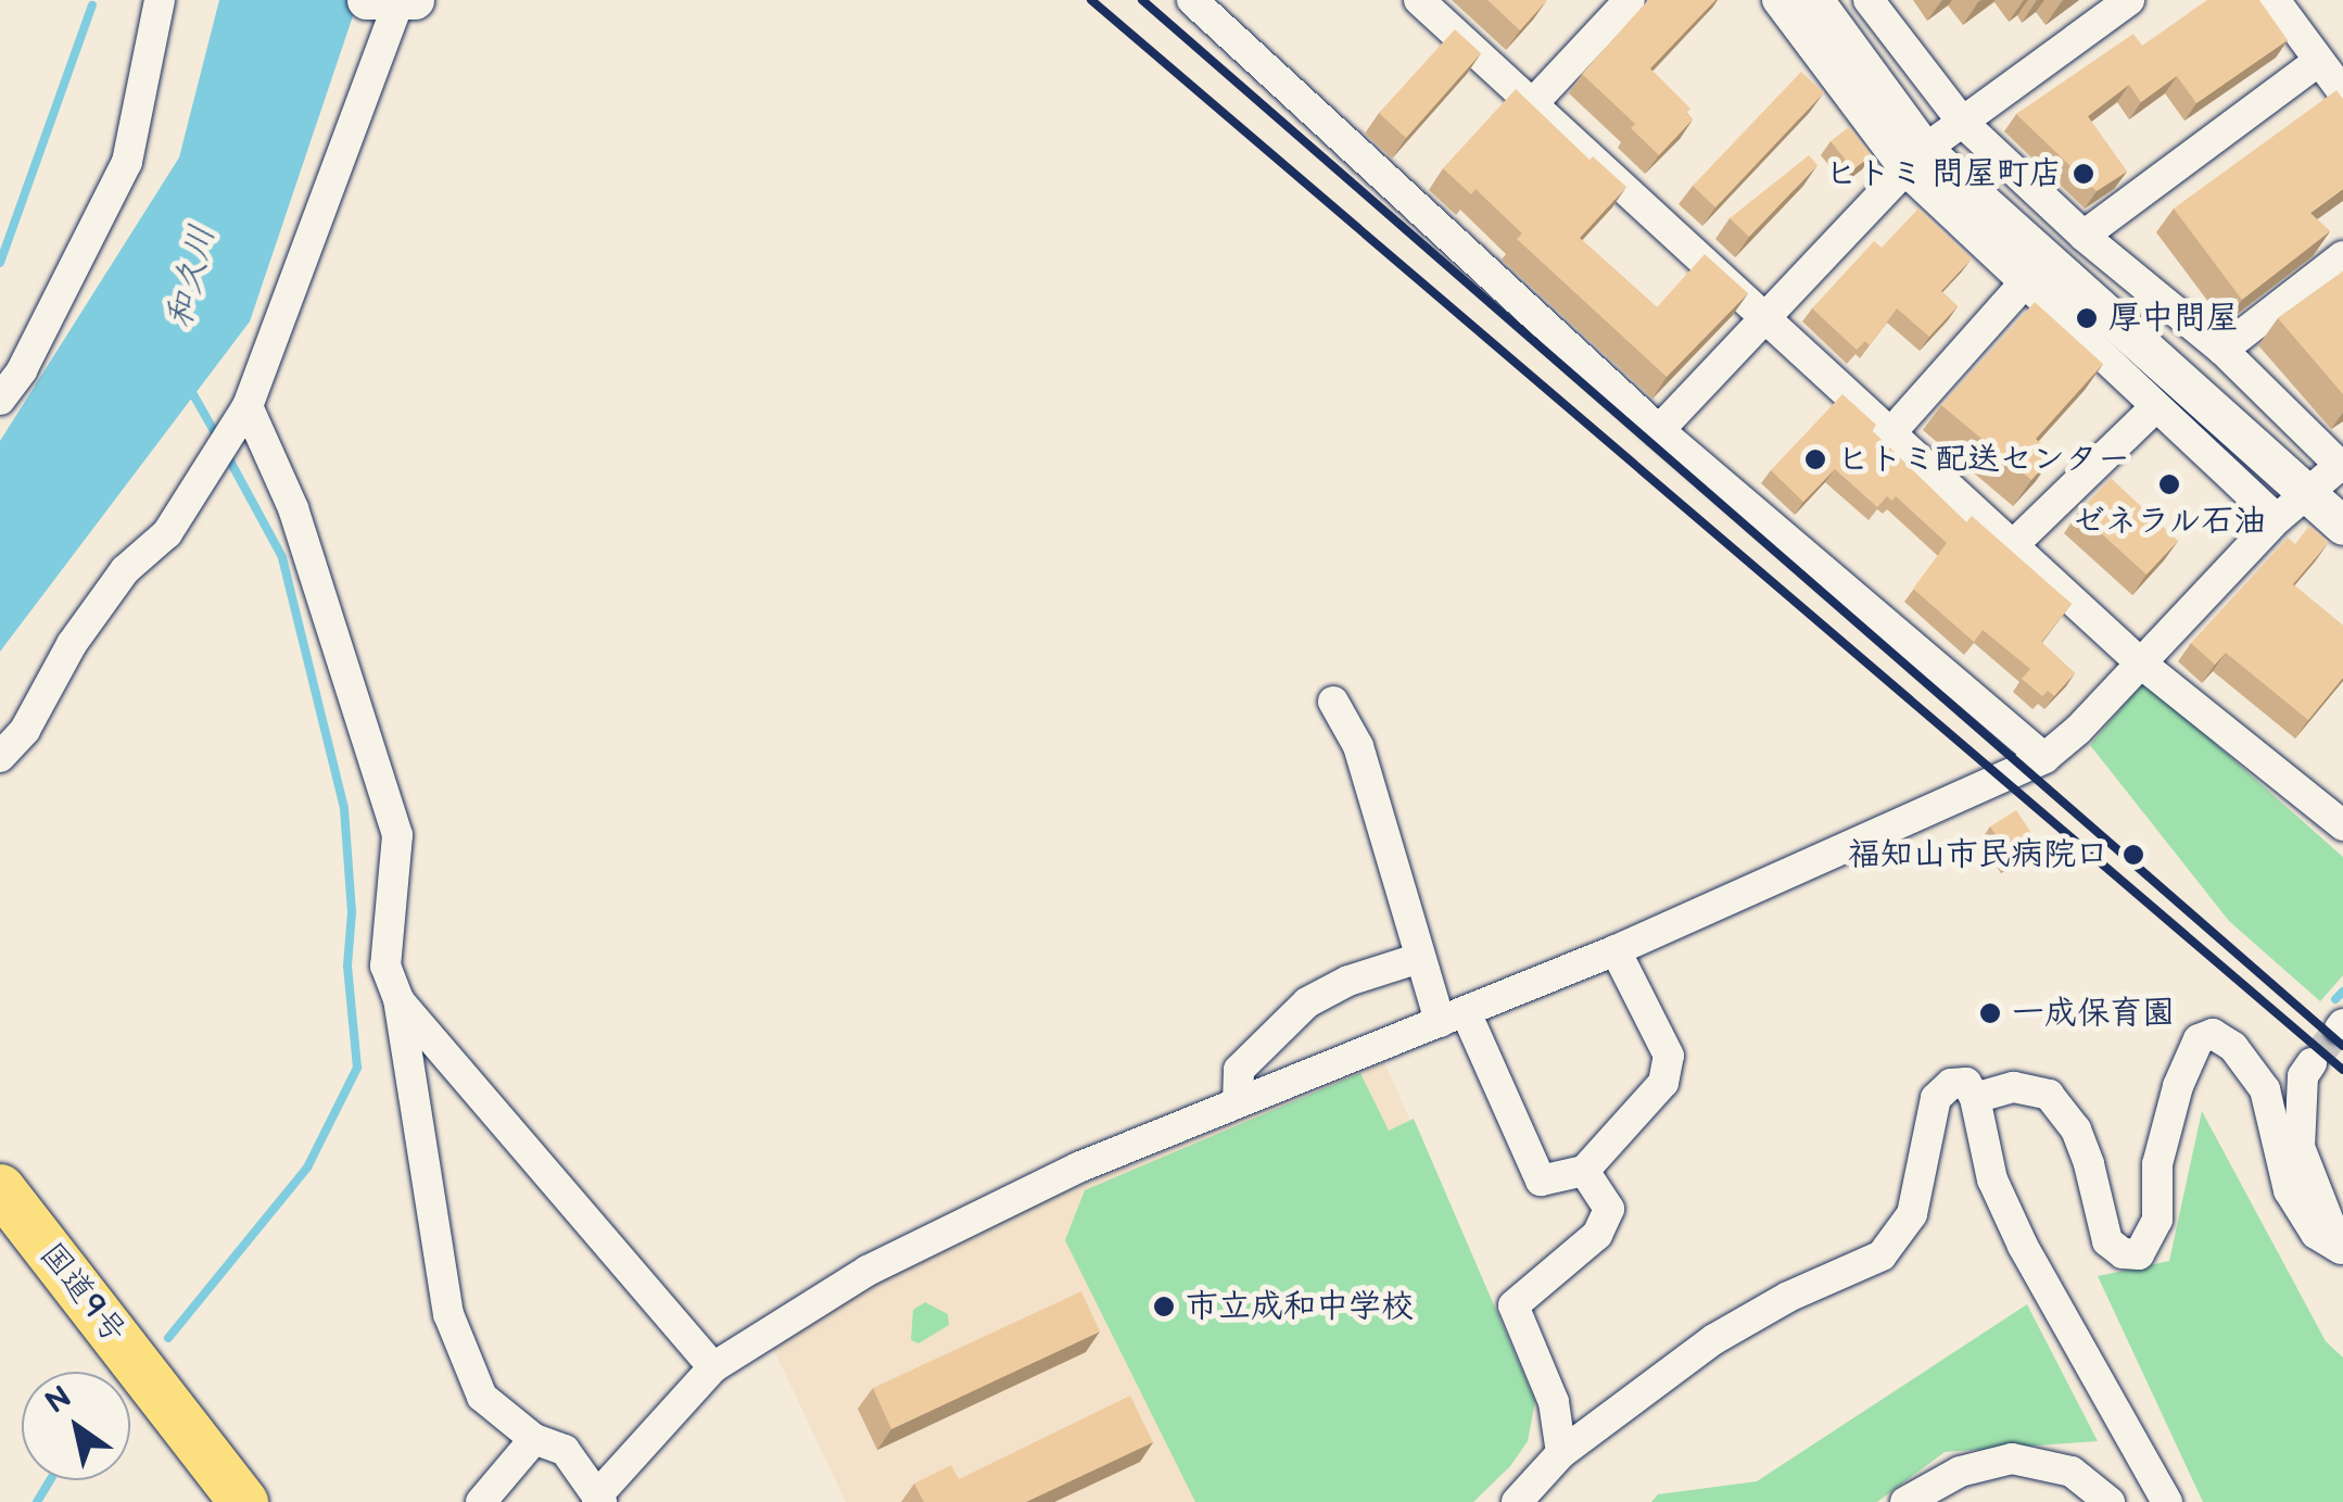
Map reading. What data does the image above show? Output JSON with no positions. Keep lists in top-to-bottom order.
{
  "streets": {
    "highway": ["国道9号"]
  },
  "water": ["和久川"],
  "places": [
    "ヒトミ 問屋町店",
    "厚中問屋",
    "ヒトミ配送センター",
    "ゼネラル石油",
    "福知山市民病院口",
    "一成保育園",
    "市立成和中学校"
  ],
  "north": "top left"
}
